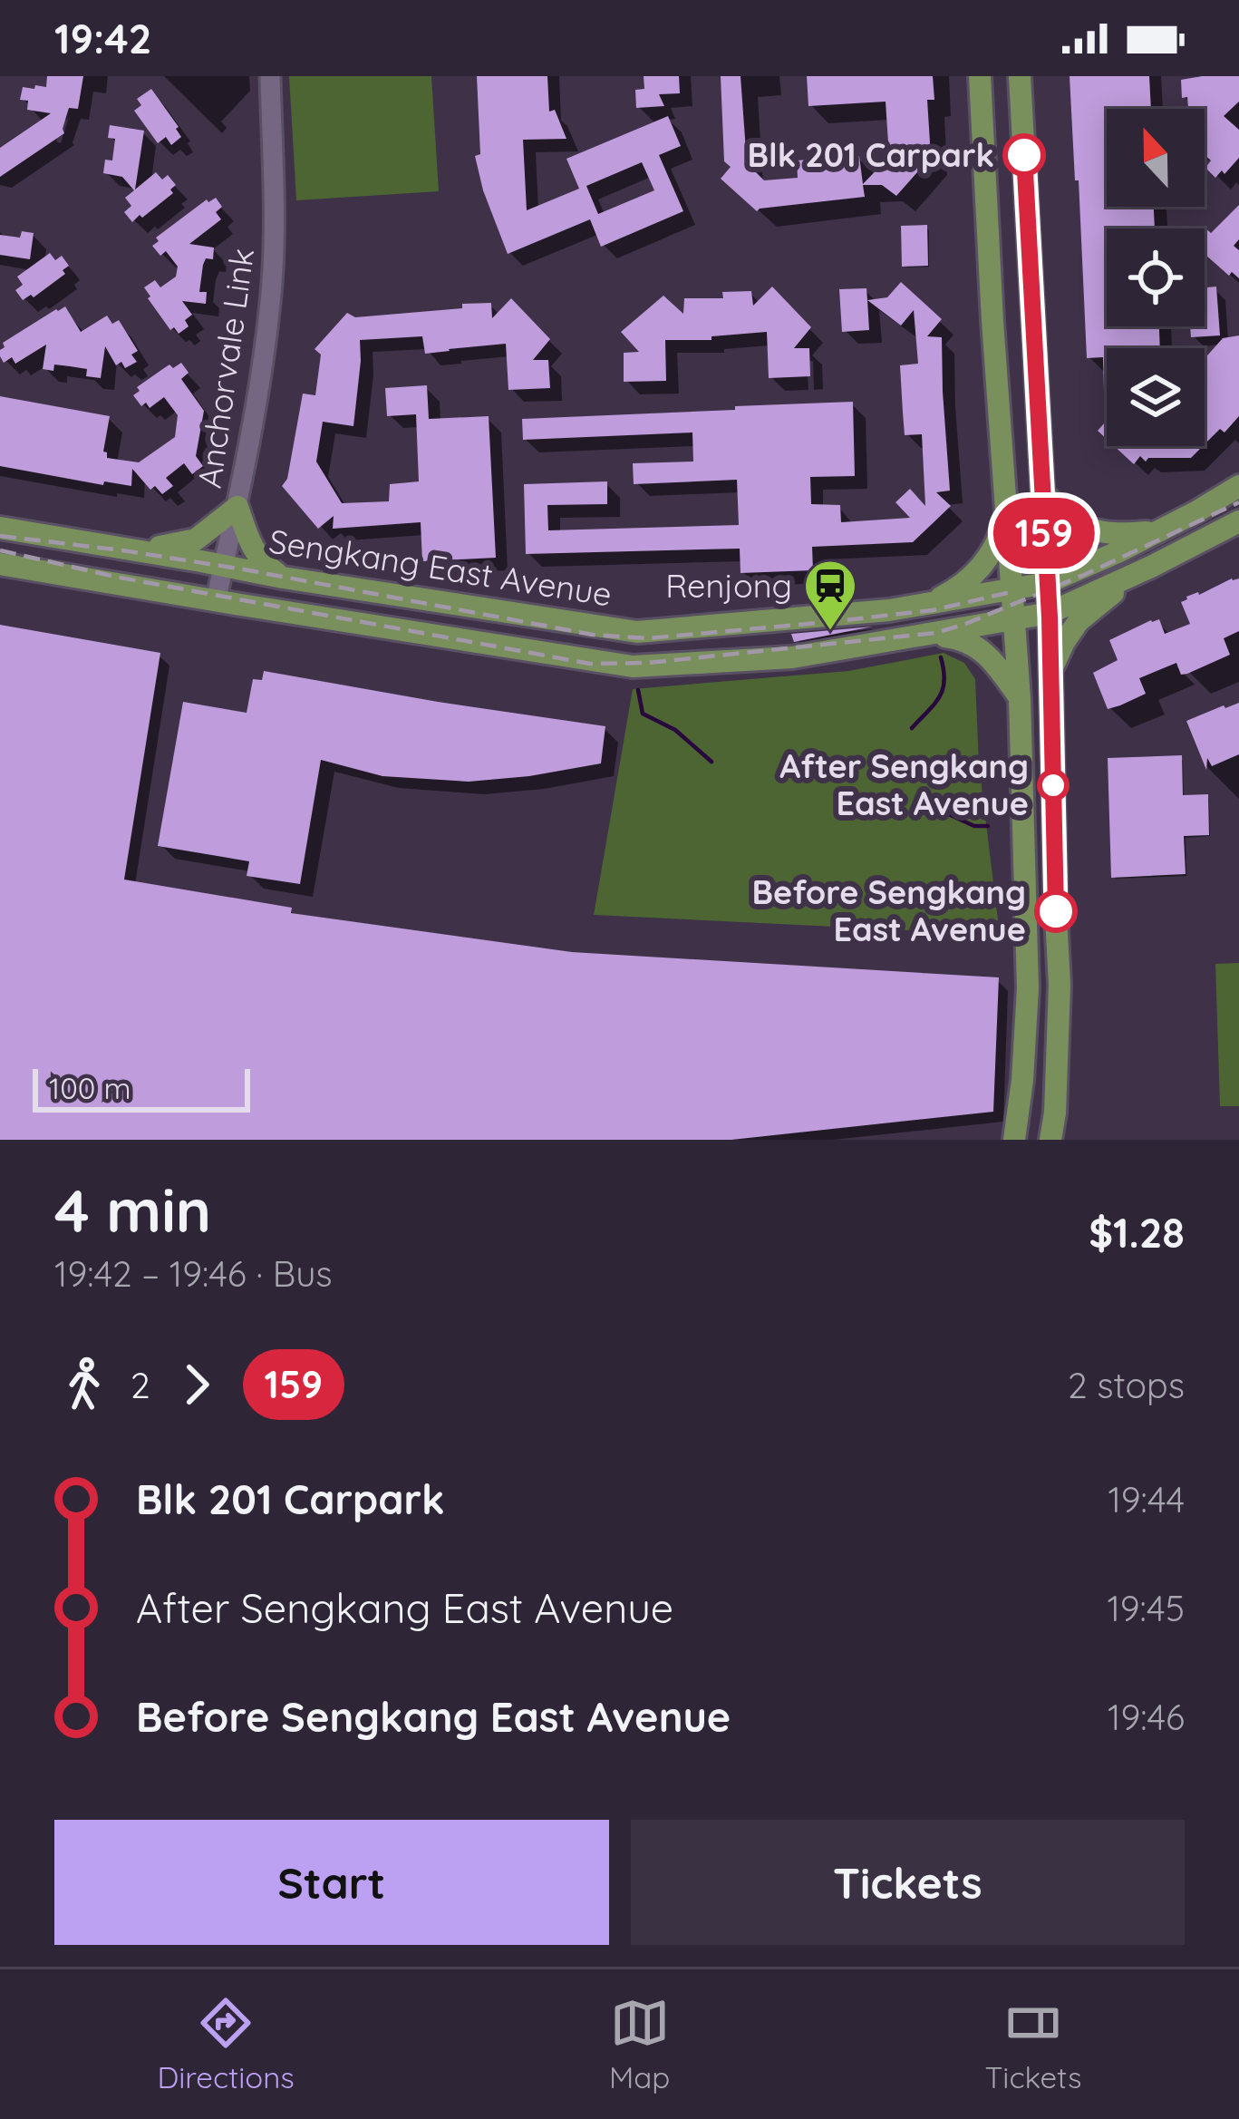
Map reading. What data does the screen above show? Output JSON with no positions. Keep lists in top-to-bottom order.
{
  "streets": {
    "main road": ["Sengkang East Avenue"],
    "street": ["Anchorvale Link"]
  },
  "crossings": [
    ["Anchorvale Link", "Sengkang East Avenue"]
  ],
  "places": {
    "other": ["Blk 201 Carpark", "After Sengkang East Avenue", "Before Sengkang East Avenue"],
    "station": ["Renjong"]
  },
  "lines": ["bus line 159"],
  "scale_bar": "100 m",
  "north": "top",
  "page": {
    "status": "19:42",
    "on_map": "159",
    "scale": "100 m",
    "heading": ["4 min", "19:42 – 19:46 · Bus", "$1.28"],
    "legs": ["2", "159", "2 stops"],
    "list": [
      {
        "name": "Blk 201 Carpark",
        "value": "19:44"
      },
      {
        "name": "After Sengkang East Avenue",
        "value": "19:45"
      },
      {
        "name": "Before Sengkang East Avenue",
        "value": "19:46"
      }
    ],
    "buttons": ["Start", "Tickets"],
    "tabs": ["Directions", "Map", "Tickets"]
  }
}
